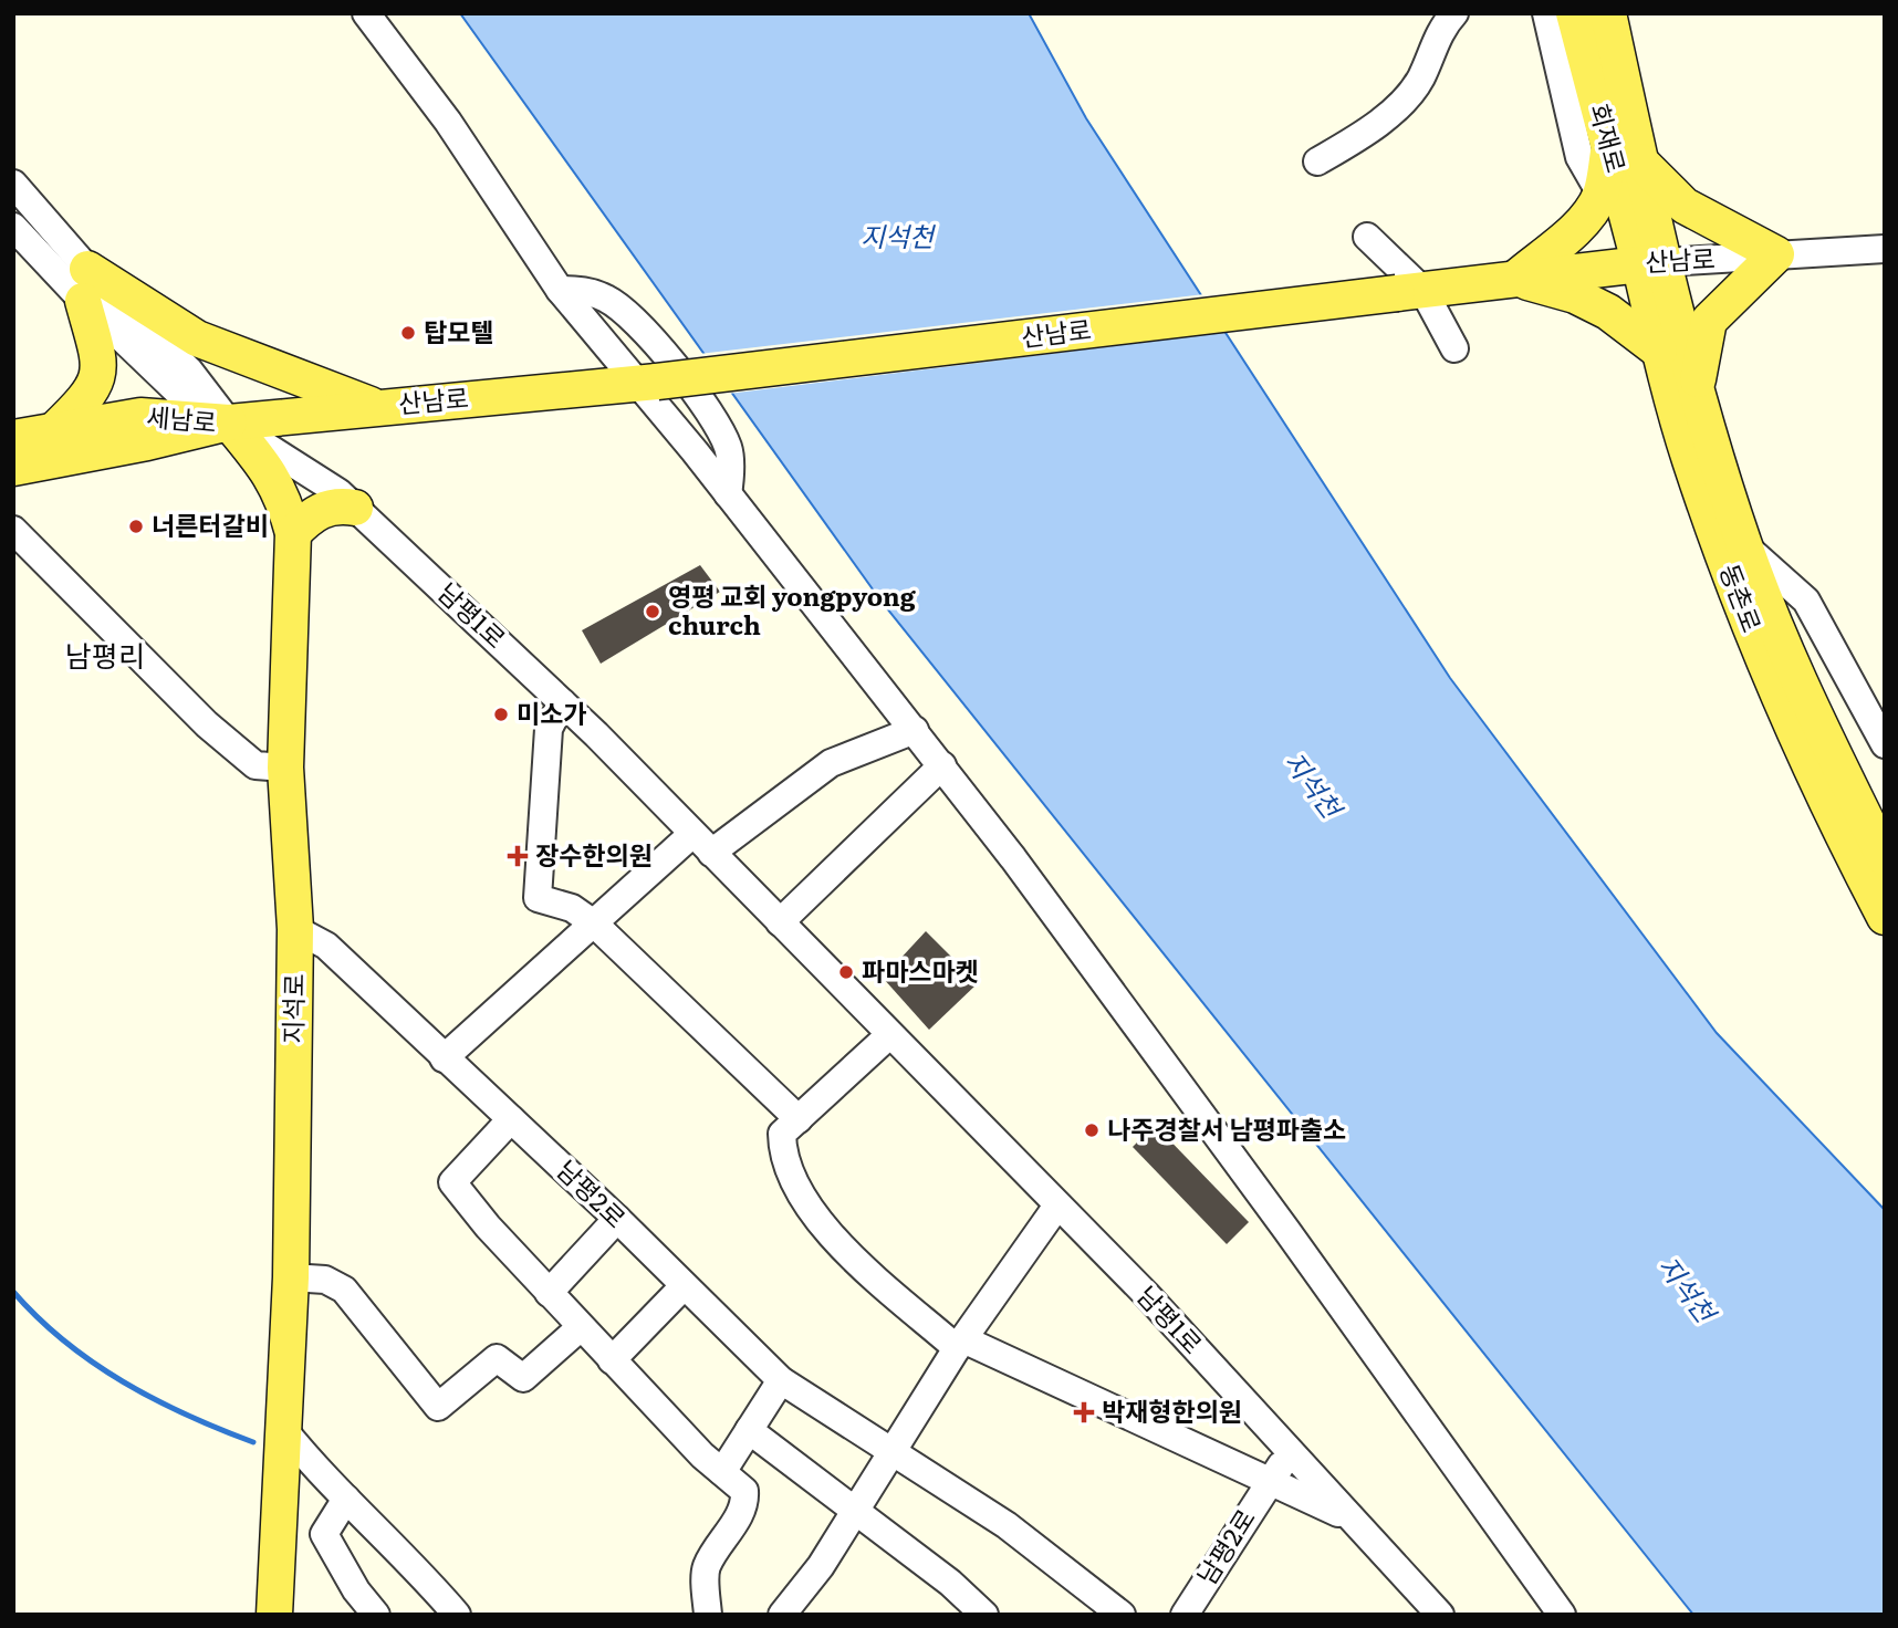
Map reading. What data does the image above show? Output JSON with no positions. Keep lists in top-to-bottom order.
{
  "streets": {
    "main road": [
      "회재로",
      "산남로",
      "세남로",
      "동촌로",
      "지석로"
    ],
    "street": ["남평1로", "남평2로"]
  },
  "crossings": [
    ["회재로", "산남로"],
    ["회재로", "동촌로"],
    ["산남로", "세남로"],
    ["산남로", "동촌로"],
    ["산남로", "남평1로"],
    ["산남로", "지석로"],
    ["세남로", "남평1로"],
    ["세남로", "지석로"],
    ["남평1로", "지석로"],
    ["남평1로", "남평2로"],
    ["지석로", "남평2로"]
  ],
  "districts": ["남평리"],
  "water": ["지석천"],
  "places": {
    "other": [
      "탑모텔",
      "너른터갈비",
      "영평 교회 yongpyong church",
      "미소가",
      "파마스마켓",
      "나주경찰서 남평파출소"
    ],
    "health": ["장수한의원", "박재형한의원"]
  }
}
